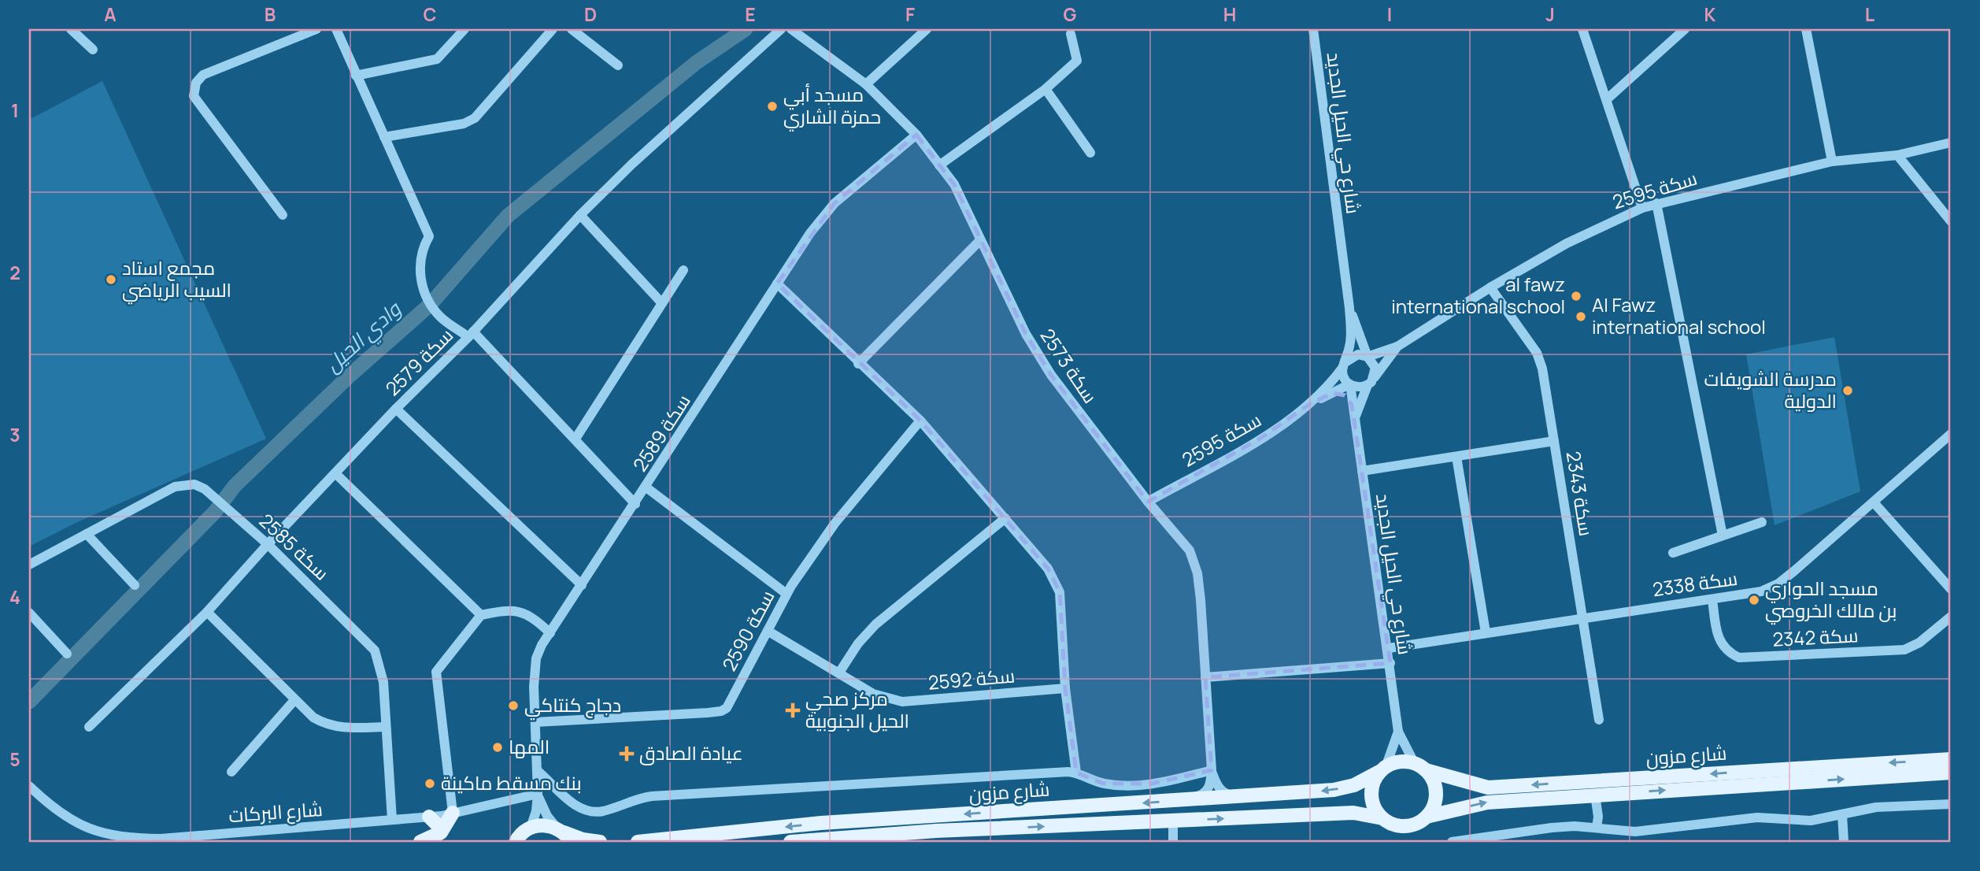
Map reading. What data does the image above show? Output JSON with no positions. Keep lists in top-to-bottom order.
{
  "streets": {
    "main road": ["شارع مزون"],
    "street": [
      "شارع حي الحيل الجديد",
      "سكة 2595",
      "سكة 2579",
      "سكة 2573",
      "سكة 2589",
      "سكة 2343",
      "سكة 2585",
      "سكة 2338",
      "سكة 2590",
      "سكة 2342",
      "سكة 2592",
      "شارع البركات"
    ]
  },
  "crossings": [
    ["شارع حي الحيل الجديد", "سكة 2595"],
    ["شارع حي الحيل الجديد", "سكة 2338"],
    ["شارع حي الحيل الجديد", "شارع مزون"],
    ["سكة 2595", "سكة 2573"],
    ["سكة 2595", "سكة 2343"],
    ["سكة 2579", "سكة 2585"],
    ["سكة 2573", "سكة 2589"],
    ["سكة 2589", "سكة 2590"],
    ["سكة 2589", "شارع البركات"],
    ["سكة 2343", "سكة 2338"],
    ["سكة 2585", "شارع البركات"],
    ["سكة 2338", "سكة 2342"],
    ["سكة 2590", "سكة 2592"]
  ],
  "water": ["وادي الحيل"],
  "places": {
    "other": [
      "مسجد أبي حمزة الشاري",
      "مجمع استاد السيب الرياضي",
      "al fawz international school",
      "Al Fawz international school",
      "مدرسة الشويفات الدولية",
      "مسجد الحواري بن مالك الخروصي",
      "دجاج كنتاكي",
      "المها",
      "بنك مسقط ماكينة"
    ],
    "health": ["مركز صحي الحيل الجنوبية", "عيادة الصادق"]
  },
  "grid": {
    "columns": [
      "A",
      "B",
      "C",
      "D",
      "E",
      "F",
      "G",
      "H",
      "I",
      "J",
      "K",
      "L"
    ],
    "rows": [
      "1",
      "2",
      "3",
      "4",
      "5"
    ]
  }
}
